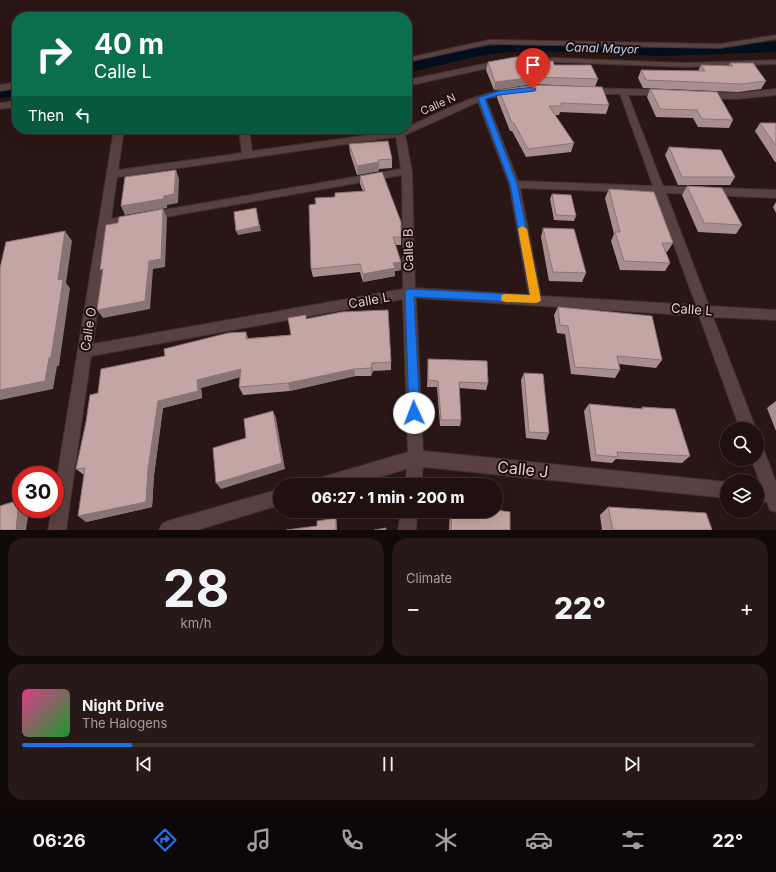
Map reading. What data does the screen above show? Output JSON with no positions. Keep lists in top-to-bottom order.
{
  "streets": {
    "street": [
      "Calle N",
      "Calle B",
      "Calle L",
      "Calle O",
      "Calle J"
    ]
  },
  "crossings": [
    ["Calle N", "Calle B"],
    ["Calle N", "Calle O"],
    ["Calle B", "Calle L"],
    ["Calle B", "Calle J"],
    ["Calle L", "Calle O"]
  ],
  "water": ["Canal Mayor"],
  "page": {
    "turn": ["40 m", "Calle L"],
    "then": "Then",
    "limit": "30",
    "trip": "06:27 · 1 min · 200 m",
    "tile": [
      ["28", "km/h"],
      "Climate"
    ],
    "heat": ["−", "22°", "+"],
    "song": ["Night Drive", "The Halogens"],
    "tabs": ["06:26", "22°"]
  }
}
